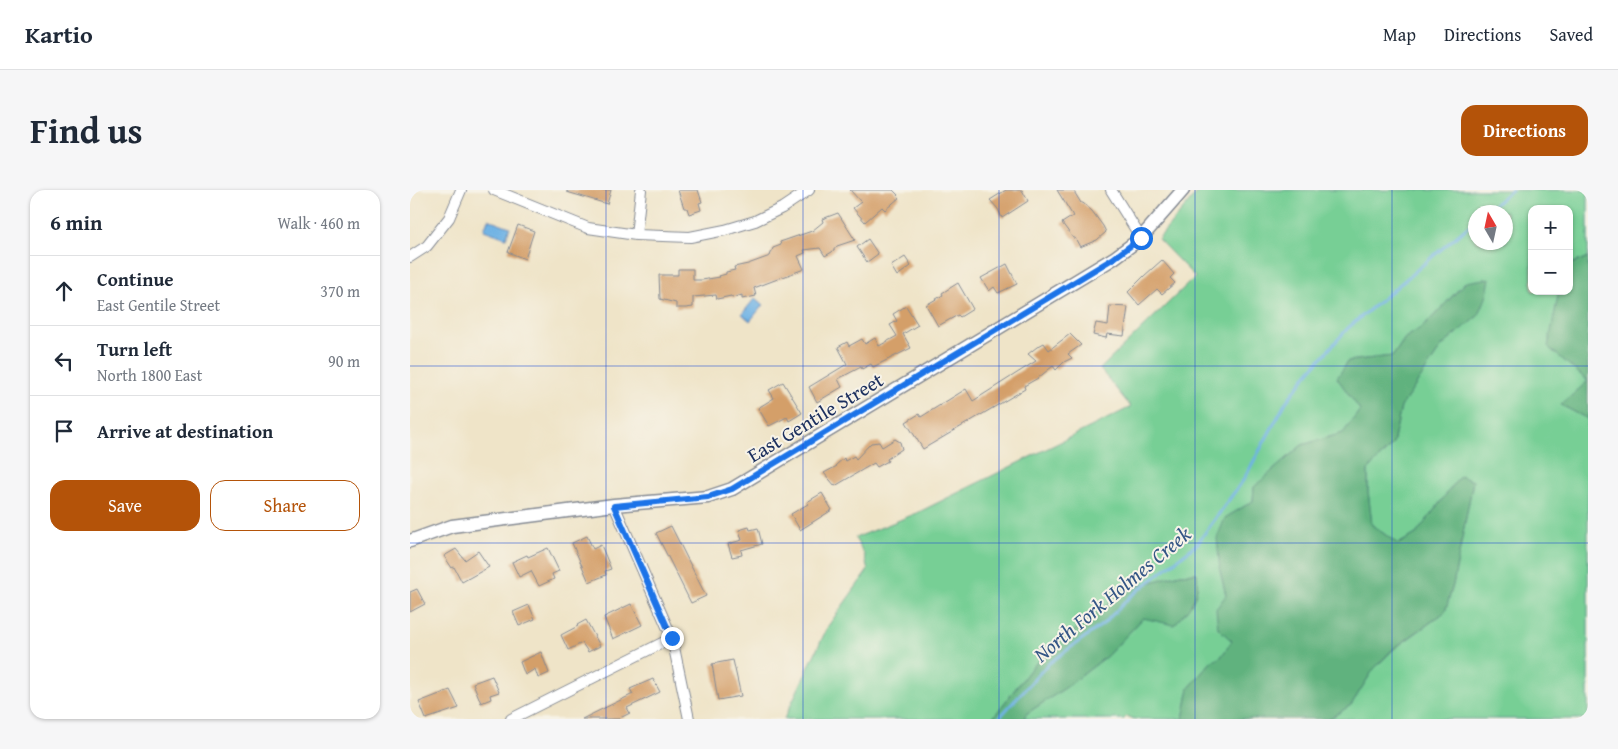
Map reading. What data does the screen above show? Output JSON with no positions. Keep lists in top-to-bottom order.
{
  "streets": {
    "street": ["East Gentile Street"]
  },
  "water": ["North Fork Holmes Creek"],
  "north": "top",
  "page": {
    "header": "Kartio",
    "nav": ["Map", "Directions", "Saved"],
    "title": "Find us",
    "buttons": [
      "Directions",
      ["Save", "Share"]
    ],
    "heading": ["6 min", "Walk · 460 m"],
    "map_buttons": ["+", "−"],
    "list": [
      ["Continue", "East Gentile Street", "370 m"],
      ["Turn left", "North 1800 East", "90 m"],
      "Arrive at destination"
    ]
  }
}
